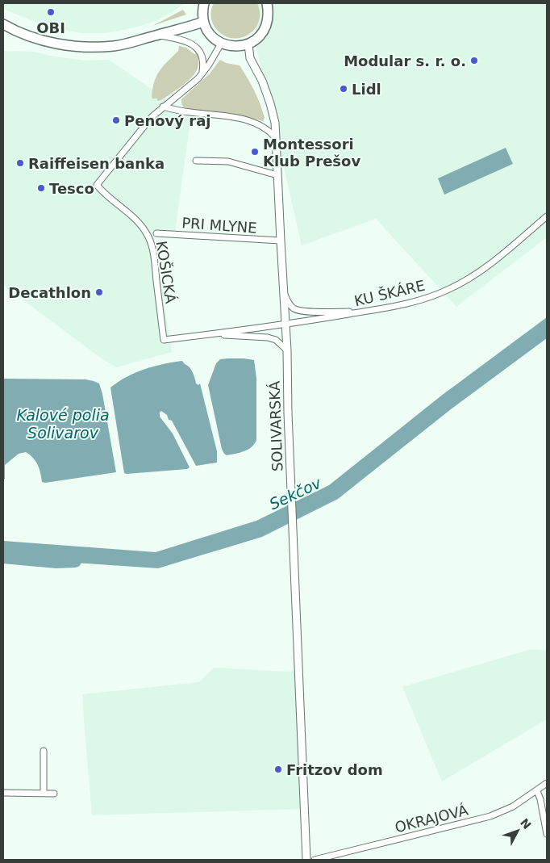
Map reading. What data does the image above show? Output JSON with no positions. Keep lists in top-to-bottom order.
{
  "streets": {
    "street": [
      "PRI MLYNE",
      "KOŠICKÁ",
      "KU ŠKÁRE",
      "SOLIVARSKÁ",
      "OKRAJOVÁ"
    ]
  },
  "crossings": [
    ["PRI MLYNE", "SOLIVARSKÁ"],
    ["KOŠICKÁ", "KU ŠKÁRE"],
    ["KOŠICKÁ", "SOLIVARSKÁ"],
    ["KU ŠKÁRE", "SOLIVARSKÁ"]
  ],
  "water": ["Kalové polia Solivarov", "Sekčov"],
  "places": [
    "OBI",
    "Modular s. r. o.",
    "Lidl",
    "Penový raj",
    "Montessori Klub Prešov",
    "Raiffeisen banka",
    "Tesco",
    "Decathlon",
    "Fritzov dom"
  ],
  "north": "top right"
}
